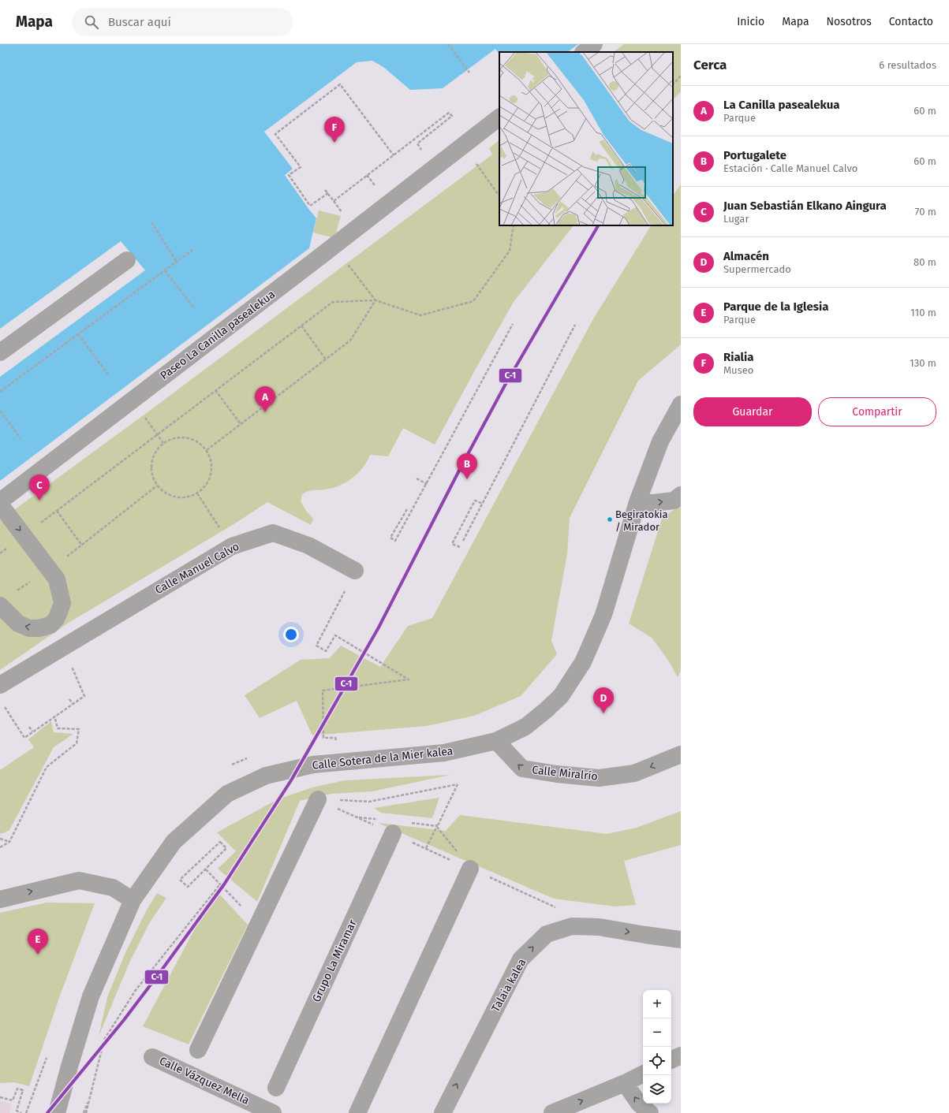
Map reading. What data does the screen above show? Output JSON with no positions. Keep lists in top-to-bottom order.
{
  "streets": {
    "street": [
      "Paseo La Canilla pasealekua",
      "Calle Manuel Calvo",
      "Calle Sotera de la Mier kalea",
      "Calle Miralrío",
      "Grupo La Miramar",
      "Talaia kalea",
      "Calle Vázquez Mella"
    ]
  },
  "crossings": [
    ["Calle Sotera de la Mier kalea", "Calle Miralrío"]
  ],
  "one_way": ["Calle Miralrío", "Talaia kalea"],
  "places": ["Begiratokia / Mirador"],
  "lines": ["transit line C-1"],
  "page": {
    "header": "Mapa",
    "search": "Buscar aquí",
    "nav": [
      "Inicio",
      "Mapa",
      "Nosotros",
      "Contacto"
    ],
    "heading": ["Cerca", "6 resultados"],
    "list": [
      {
        "mark": "A",
        "name": "La Canilla pasealekua",
        "note": "Parque",
        "value": "60 m"
      },
      {
        "mark": "B",
        "name": "Portugalete",
        "note": "Estación · Calle Manuel Calvo",
        "value": "60 m"
      },
      {
        "mark": "C",
        "name": "Juan Sebastián Elkano Aingura",
        "note": "Lugar",
        "value": "70 m"
      },
      {
        "mark": "D",
        "name": "Almacén",
        "note": "Supermercado",
        "value": "80 m"
      },
      {
        "mark": "E",
        "name": "Parque de la Iglesia",
        "note": "Parque",
        "value": "110 m"
      },
      {
        "mark": "F",
        "name": "Rialia",
        "note": "Museo",
        "value": "130 m"
      }
    ],
    "pins": [
      "F",
      "A",
      "B",
      "C",
      "D",
      "E"
    ],
    "buttons": ["Guardar", "Compartir"],
    "map_buttons": ["+", "−"]
  }
}
